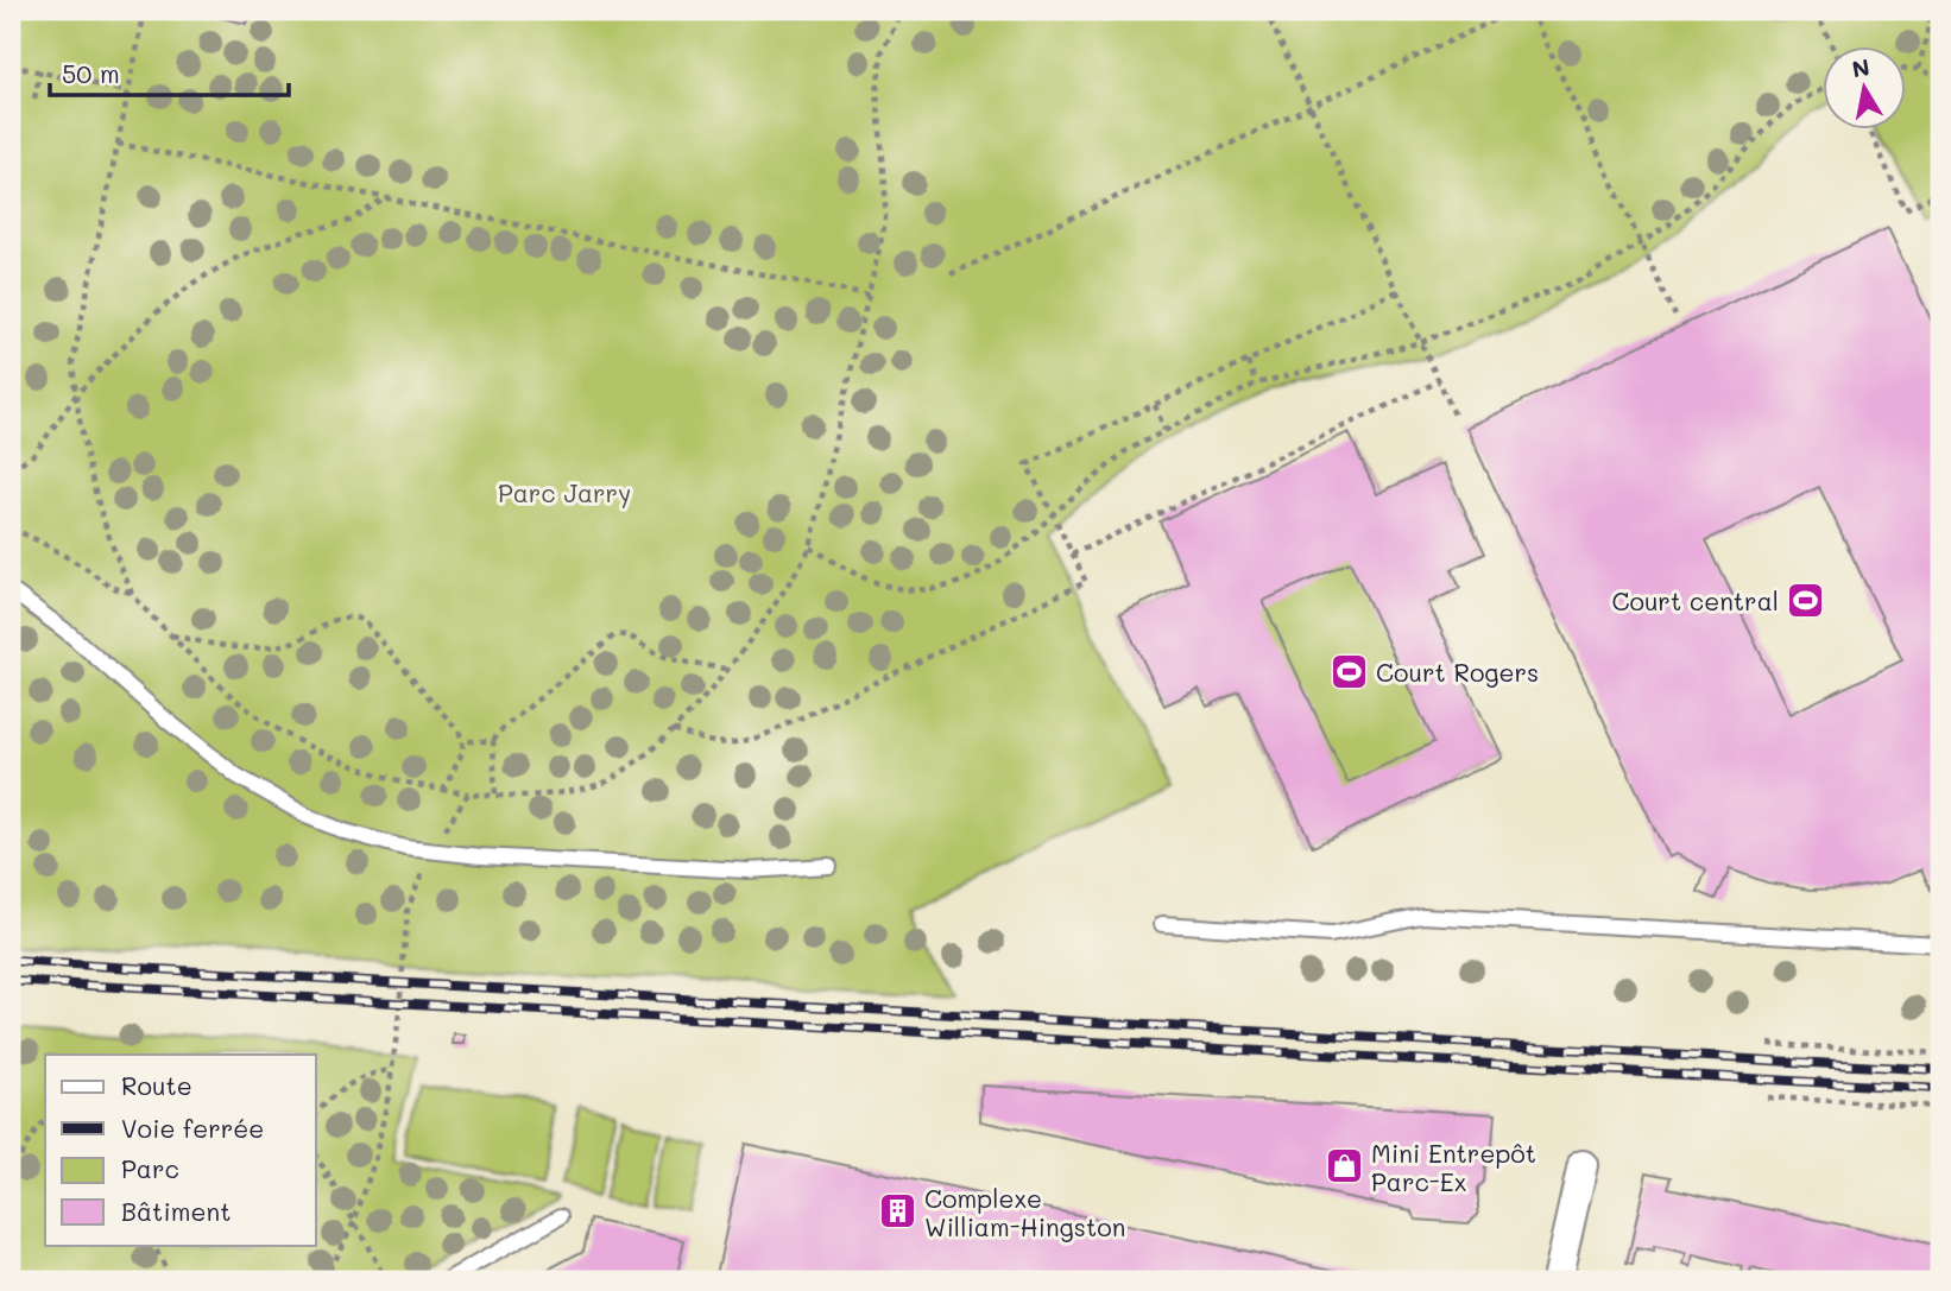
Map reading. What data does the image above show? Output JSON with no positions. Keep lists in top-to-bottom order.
{
  "parks": ["Parc Jarry"],
  "places": {
    "sports": ["Court central", "Court Rogers"],
    "shop": ["Mini Entrepôt Parc-Ex"],
    "building": ["Complexe William-Hingston"]
  },
  "legend": [
    "Route",
    "Voie ferrée",
    "Parc",
    "Bâtiment"
  ],
  "scale_bar": "50 m",
  "north": "top"
}
